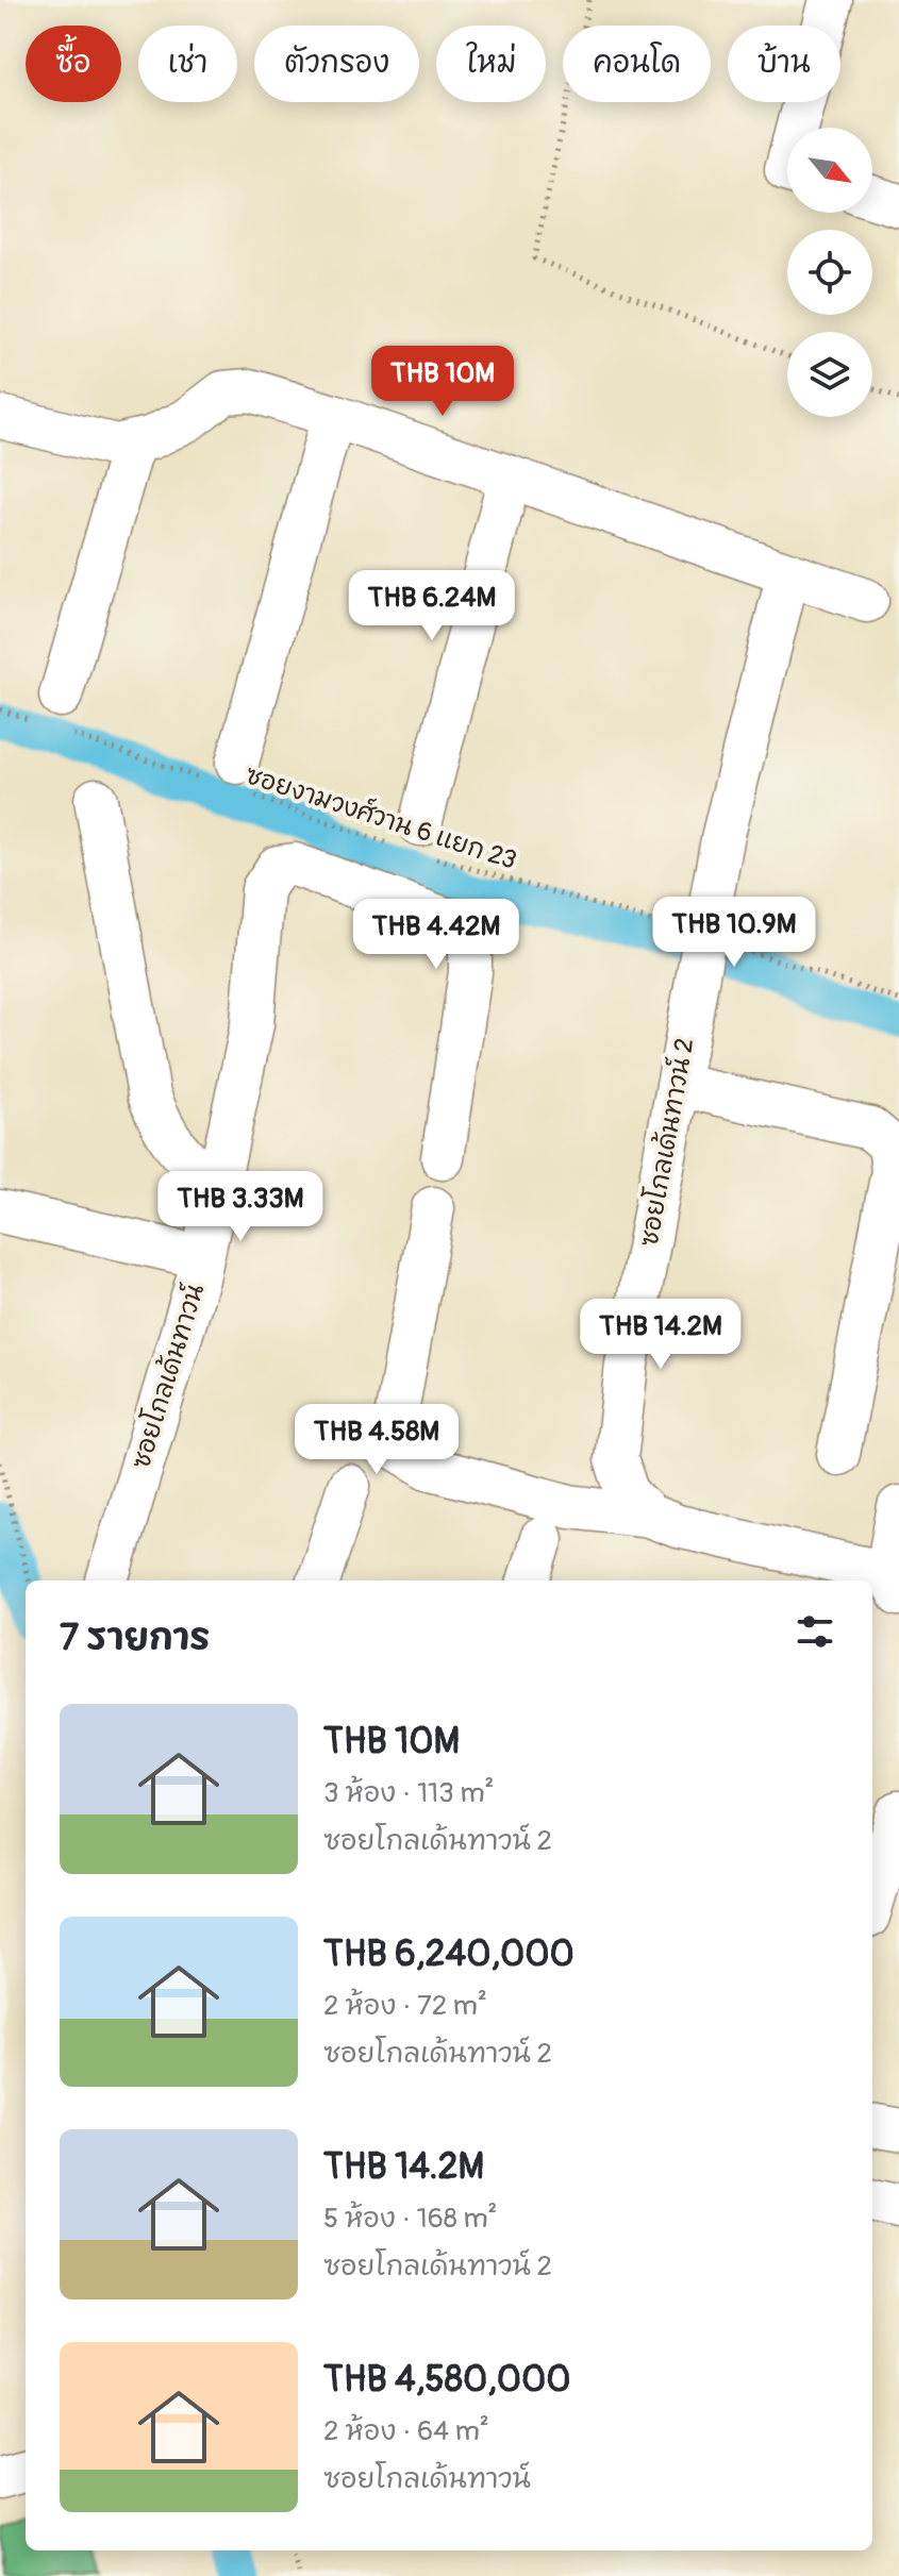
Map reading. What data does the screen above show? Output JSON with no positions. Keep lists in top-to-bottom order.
{
  "streets": {
    "street": ["ซอยโกลเด้นทาวน์ 2", "ซอยโกลเด้นทาวน์"],
    "path": ["ซอยงามวงศ์วาน 6 แยก 23"]
  },
  "crossings": [
    ["ซอยงามวงศ์วาน 6 แยก 23", "ซอยโกลเด้นทาวน์ 2"]
  ],
  "north": "bottom right",
  "page": {
    "chip": [
      "ซื้อ",
      "เช่า",
      "ตัวกรอง",
      "ใหม่",
      "คอนโด",
      "บ้าน"
    ],
    "price": [
      "THB 10M",
      "THB 6.24M",
      "THB 10.9M",
      "THB 4.42M",
      "THB 3.33M",
      "THB 14.2M",
      "THB 4.58M"
    ],
    "heading": "7 รายการ",
    "list": [
      {
        "name": "THB 10M",
        "note": "3 ห้อง · 113 m² · ซอยโกลเด้นทาวน์ 2"
      },
      {
        "name": "THB 6,240,000",
        "note": "2 ห้อง · 72 m² · ซอยโกลเด้นทาวน์ 2"
      },
      {
        "name": "THB 14.2M",
        "note": "5 ห้อง · 168 m² · ซอยโกลเด้นทาวน์ 2"
      },
      {
        "name": "THB 4,580,000",
        "note": "2 ห้อง · 64 m² · ซอยโกลเด้นทาวน์"
      }
    ]
  }
}
